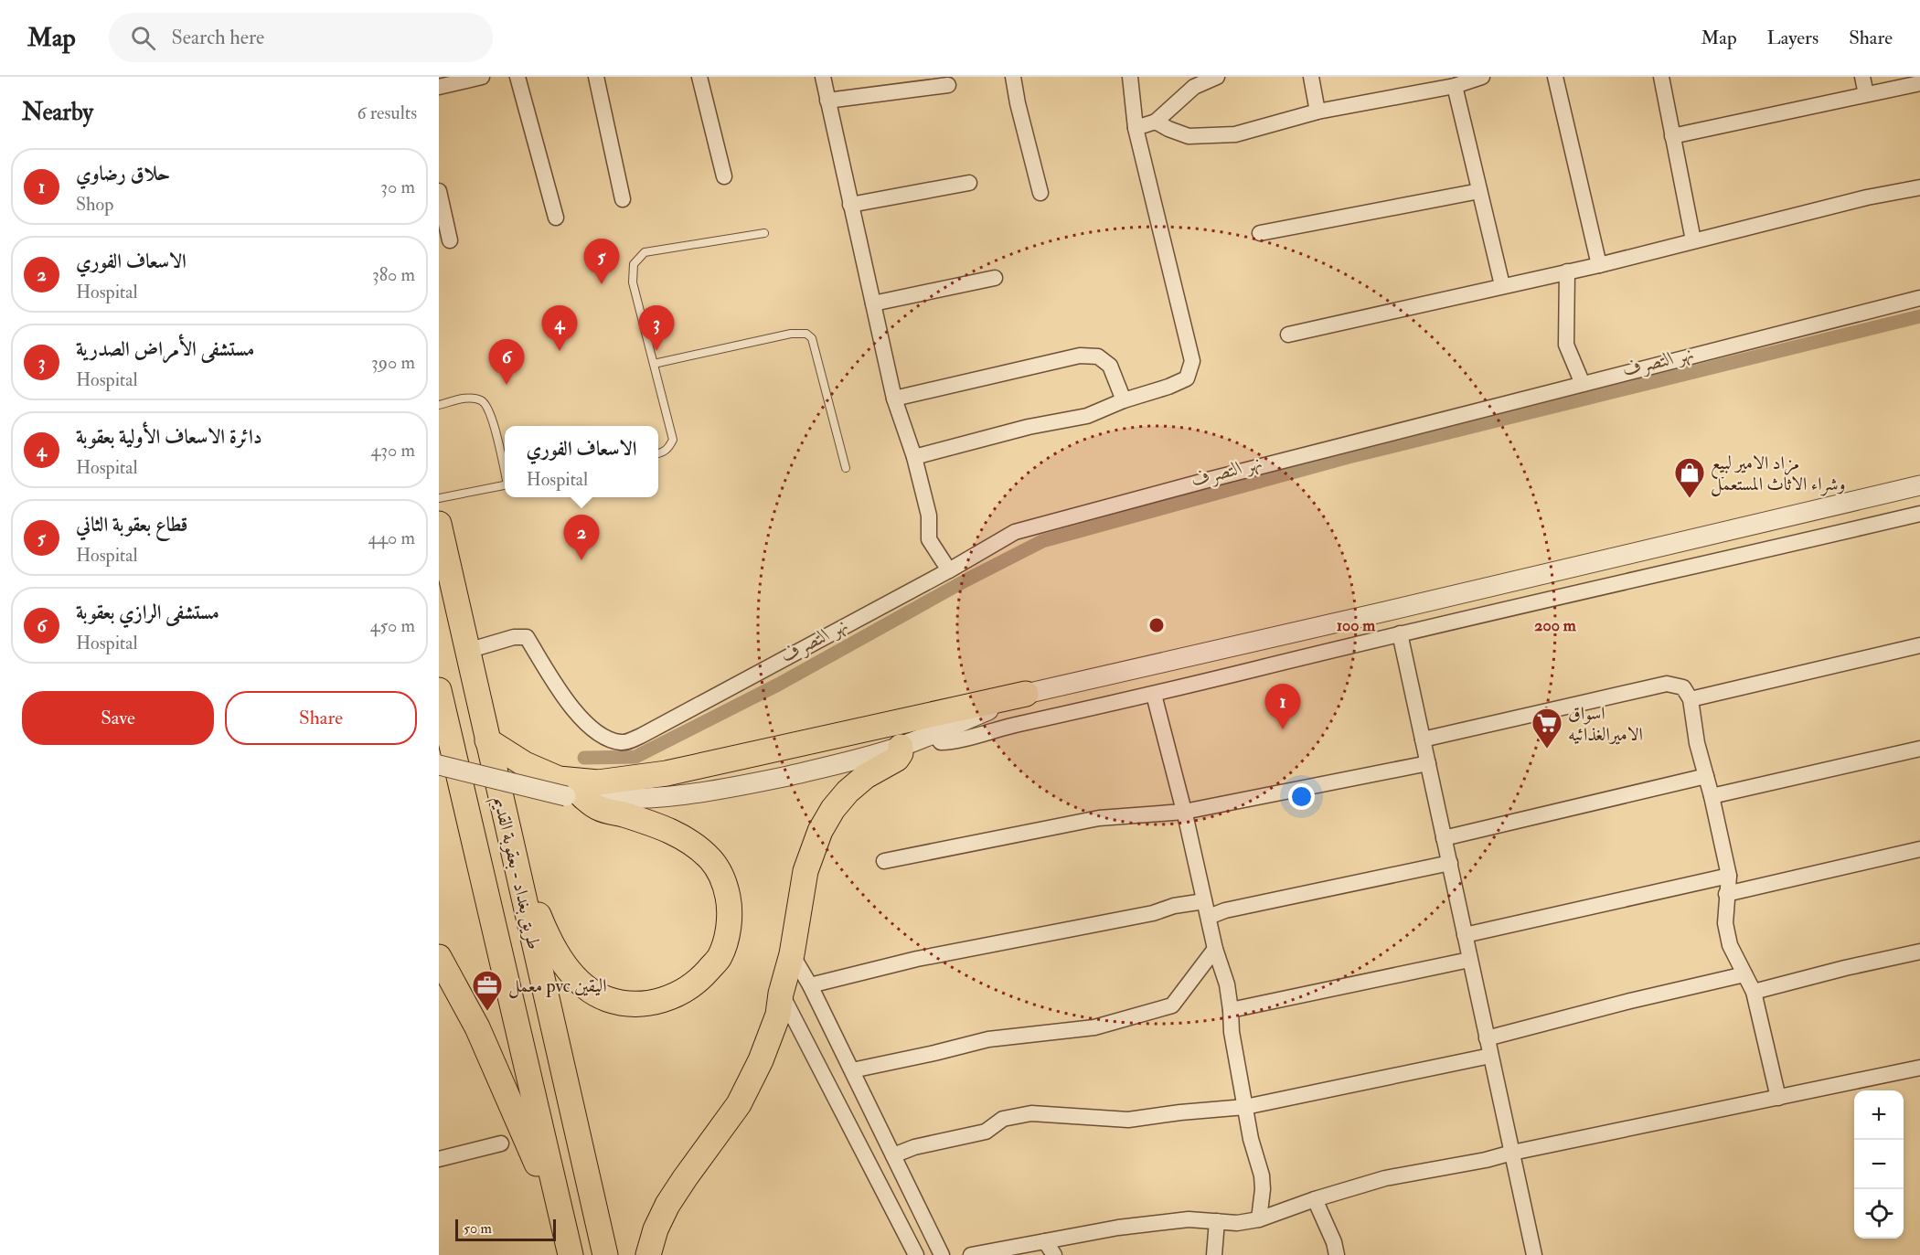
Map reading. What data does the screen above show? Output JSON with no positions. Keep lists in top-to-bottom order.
{
  "streets": {
    "highway": ["طريق بغداد - بعقوبة القديم"]
  },
  "water": ["نهر التصرف"],
  "places": {
    "shop": ["مزاد الامير لبيع وشراء الاثاث المستعمل"],
    "supermarket": ["اسواق الاميرالغذائيه"],
    "office": ["معمل pvc اليقين"]
  },
  "scale_bar": "50 m",
  "page": {
    "header": "Map",
    "search": "Search here",
    "nav": ["Map", "Layers", "Share"],
    "heading": ["Nearby", "6 results"],
    "list": [
      {
        "mark": "1",
        "name": "حلاق رضاوي",
        "note": "Shop",
        "value": "30 m"
      },
      {
        "mark": "2",
        "name": "الاسعاف الفوري",
        "note": "Hospital",
        "value": "380 m"
      },
      {
        "mark": "3",
        "name": "مستشفى الأمراض الصدرية",
        "note": "Hospital",
        "value": "390 m"
      },
      {
        "mark": "4",
        "name": "دائرة الاسعاف الأولية بعقوبة",
        "note": "Hospital",
        "value": "430 m"
      },
      {
        "mark": "5",
        "name": "قطاع بعقوبة الثاني",
        "note": "Hospital",
        "value": "440 m"
      },
      {
        "mark": "6",
        "name": "مستشفى الرازي بعقوبة",
        "note": "Hospital",
        "value": "450 m"
      }
    ],
    "pins": [
      "5",
      "3",
      "4",
      "6",
      "2",
      "1"
    ],
    "popup": ["الاسعاف الفوري", "Hospital"],
    "buttons": ["Save", "Share"],
    "map_buttons": ["+", "−"],
    "scale": "50 m"
  },
  "rings": ["100 m", "200 m"]
}
